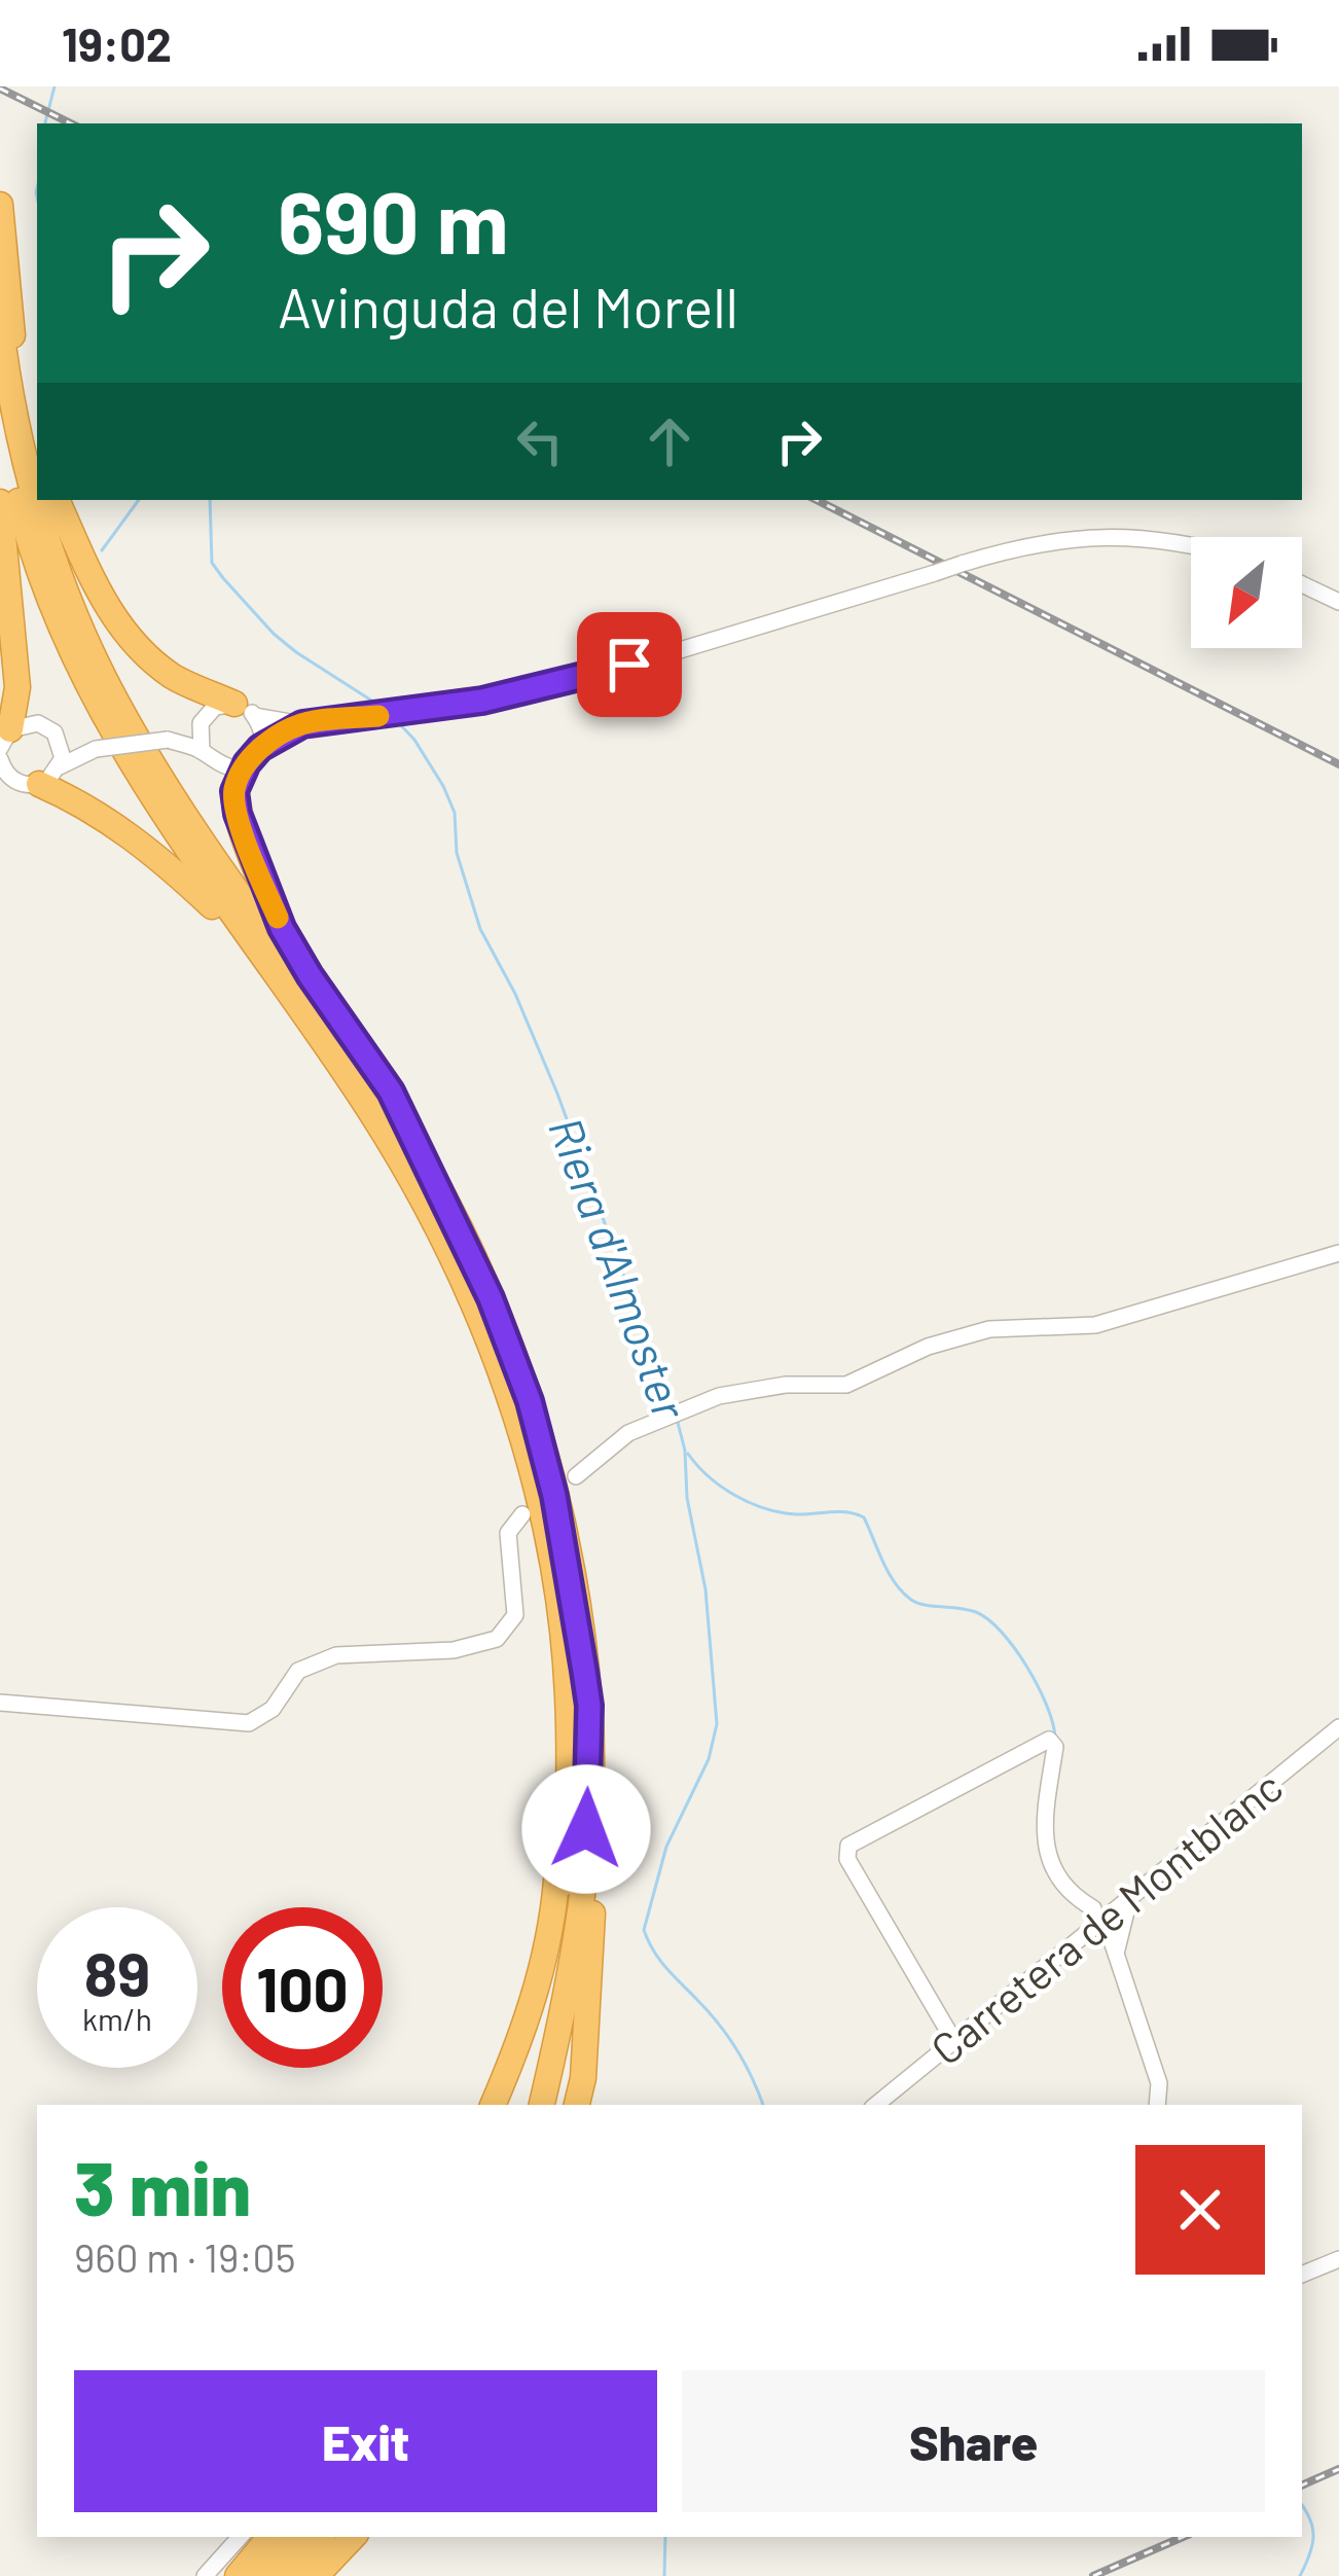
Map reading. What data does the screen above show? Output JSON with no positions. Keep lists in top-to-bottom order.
{
  "streets": {
    "street": ["Carretera de Montblanc"]
  },
  "water": ["Riera d'Almoster"],
  "north": "bottom left",
  "page": {
    "status": "19:02",
    "turn": ["690 m", "Avinguda del Morell"],
    "speed": "89 km/h",
    "limit": "100",
    "heading": ["3 min", "960 m · 19:05"],
    "buttons": ["Exit", "Share"]
  }
}
